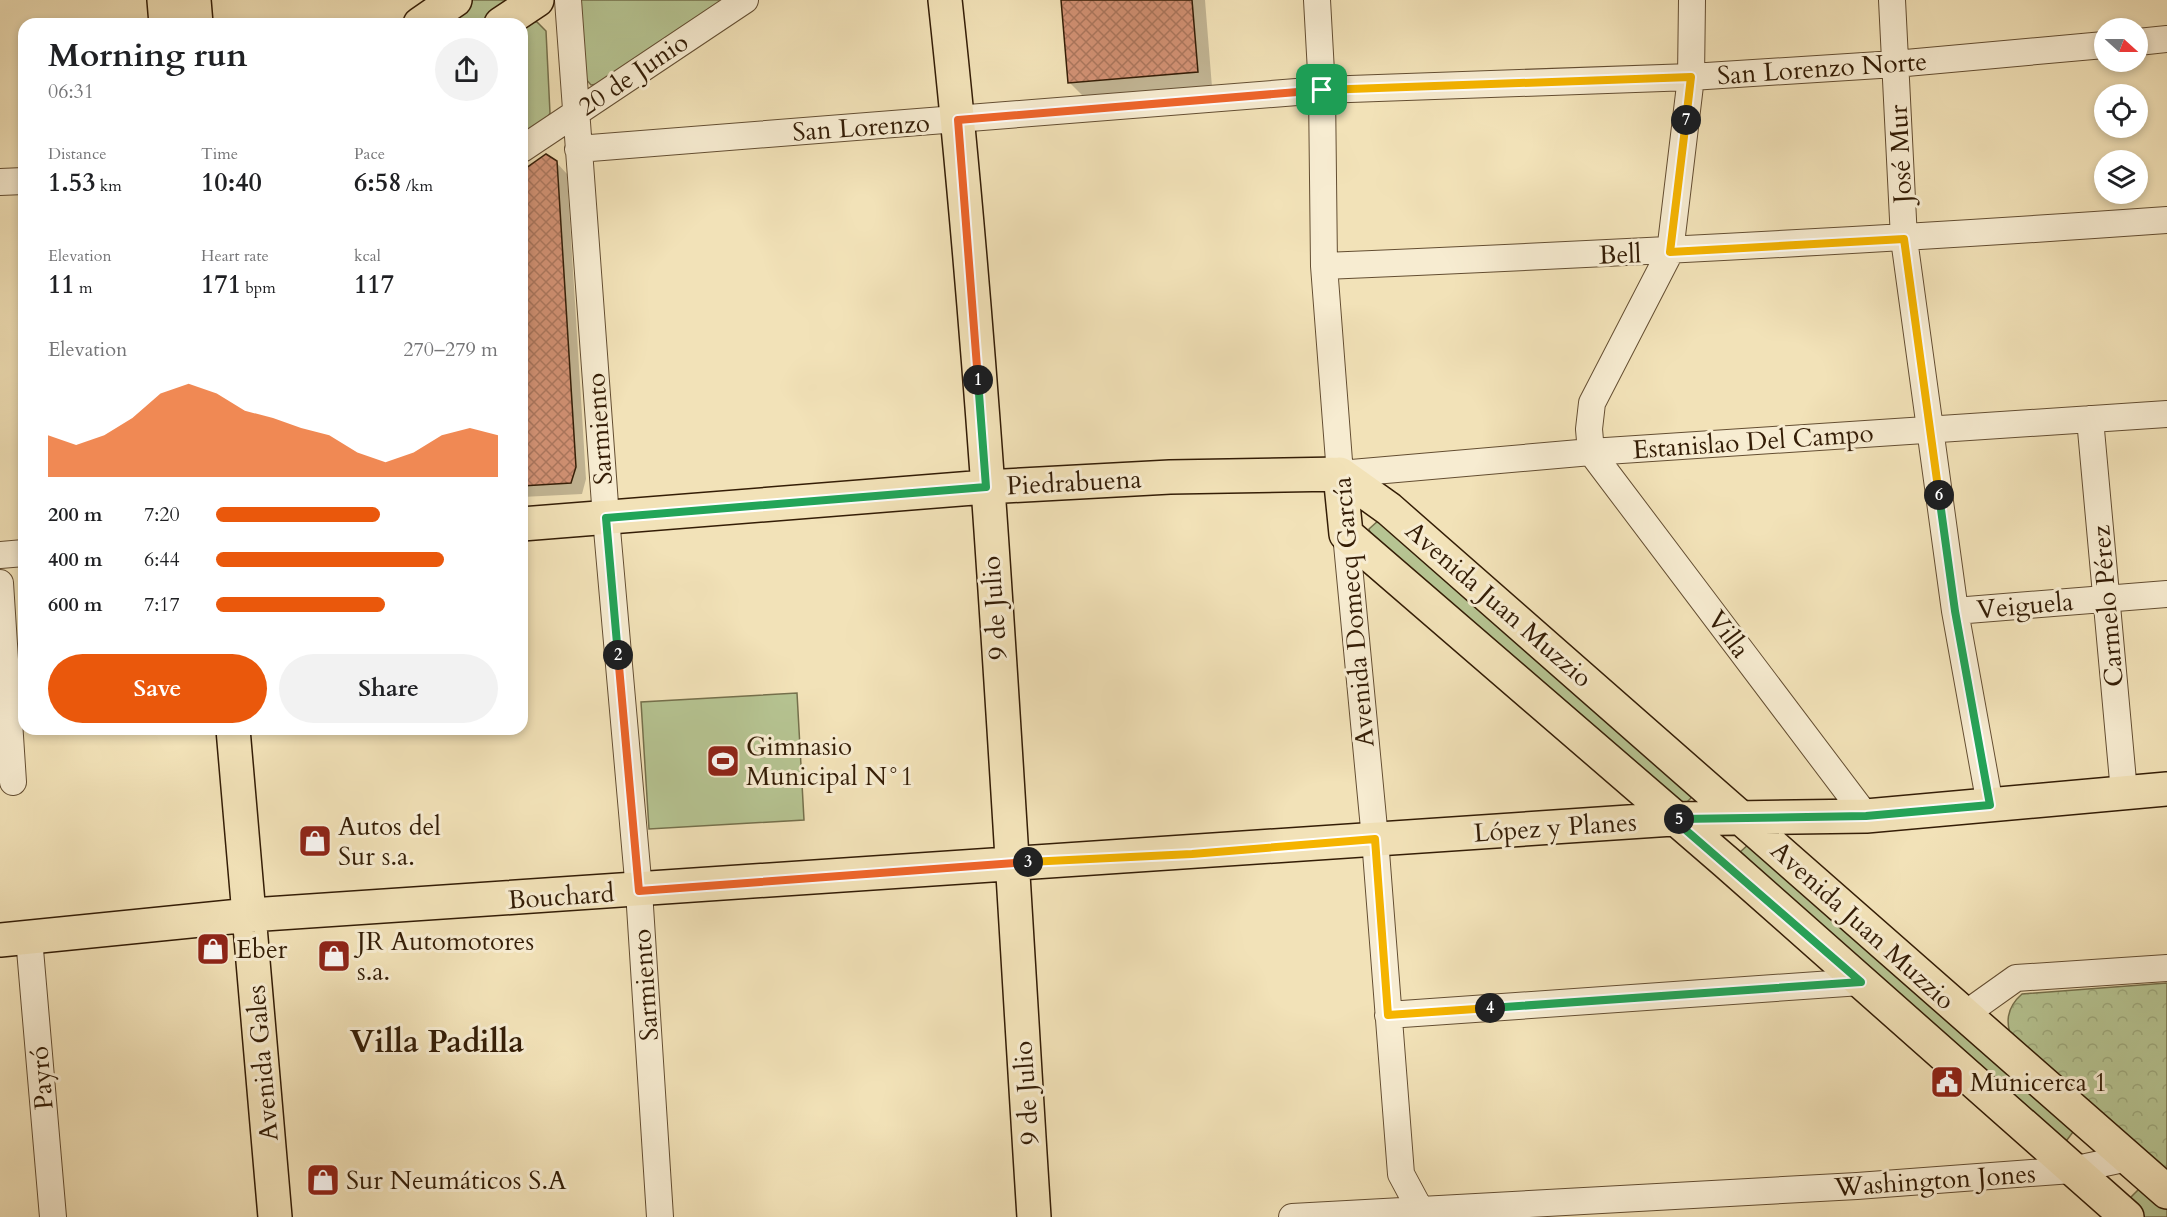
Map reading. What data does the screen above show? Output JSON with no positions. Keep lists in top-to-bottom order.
{
  "streets": {
    "main road": [
      "Piedrabuena",
      "Avenida Juan Muzzio",
      "9 de Julio",
      "Avenida Domecq García",
      "López y Planes",
      "Bouchard",
      "Avenida Gales"
    ],
    "street": [
      "San Lorenzo Norte",
      "20 de Junio",
      "San Lorenzo",
      "José Mur",
      "Bell",
      "Sarmiento",
      "Estanislao Del Campo",
      "Veiguela",
      "Carmelo Pérez",
      "Villa",
      "Payró",
      "Washington Jones"
    ]
  },
  "crossings": [
    ["San Lorenzo Norte", "San Lorenzo"],
    ["San Lorenzo Norte", "José Mur"],
    ["San Lorenzo Norte", "Avenida Domecq García"],
    ["20 de Junio", "Sarmiento"],
    ["San Lorenzo", "Sarmiento"],
    ["San Lorenzo", "9 de Julio"],
    ["San Lorenzo", "Avenida Domecq García"],
    ["José Mur", "Bell"],
    ["José Mur", "Estanislao Del Campo"],
    ["José Mur", "Veiguela"],
    ["José Mur", "López y Planes"],
    ["Bell", "Avenida Domecq García"],
    ["Sarmiento", "Piedrabuena"],
    ["Sarmiento", "Bouchard"],
    ["Estanislao Del Campo", "Piedrabuena"],
    ["Estanislao Del Campo", "Avenida Juan Muzzio"],
    ["Estanislao Del Campo", "Carmelo Pérez"],
    ["Estanislao Del Campo", "Avenida Domecq García"],
    ["Estanislao Del Campo", "Villa"],
    ["Piedrabuena", "Avenida Juan Muzzio"],
    ["Piedrabuena", "9 de Julio"],
    ["Piedrabuena", "Avenida Domecq García"],
    ["Avenida Juan Muzzio", "Avenida Domecq García"],
    ["Avenida Juan Muzzio", "López y Planes"],
    ["Avenida Juan Muzzio", "Washington Jones"],
    ["Veiguela", "Carmelo Pérez"],
    ["Carmelo Pérez", "López y Planes"],
    ["9 de Julio", "Bouchard"],
    ["Avenida Domecq García", "López y Planes"],
    ["Avenida Domecq García", "Bouchard"],
    ["Avenida Domecq García", "Washington Jones"],
    ["Villa", "López y Planes"],
    ["López y Planes", "Bouchard"],
    ["Bouchard", "Avenida Gales"],
    ["Bouchard", "Payró"]
  ],
  "districts": ["Villa Padilla"],
  "places": {
    "sports": ["Gimnasio Municipal N°1"],
    "shop": [
      "Autos del Sur s.a.",
      "Eber",
      "JR Automotores s.a.",
      "Sur Neumáticos S.A"
    ],
    "public building": ["Municerca 1"]
  },
  "north": "right",
  "page": {
    "heading": ["Morning run", "06:31"],
    "pins": [
      "7",
      "1",
      "6",
      "2",
      "5",
      "3",
      "4"
    ],
    "stats": [
      ["Distance", "1.53 km"],
      ["Time", "10:40"],
      ["Pace", "6:58 /km"],
      ["Elevation", "11 m"],
      ["Heart rate", "171 bpm"],
      ["kcal", "117"]
    ],
    "chart": ["Elevation", "270–279 m"],
    "list": [
      {
        "name": "200 m",
        "note": "7:20"
      },
      {
        "name": "400 m",
        "note": "6:44"
      },
      {
        "name": "600 m",
        "note": "7:17"
      }
    ],
    "buttons": ["Save", "Share"]
  }
}
